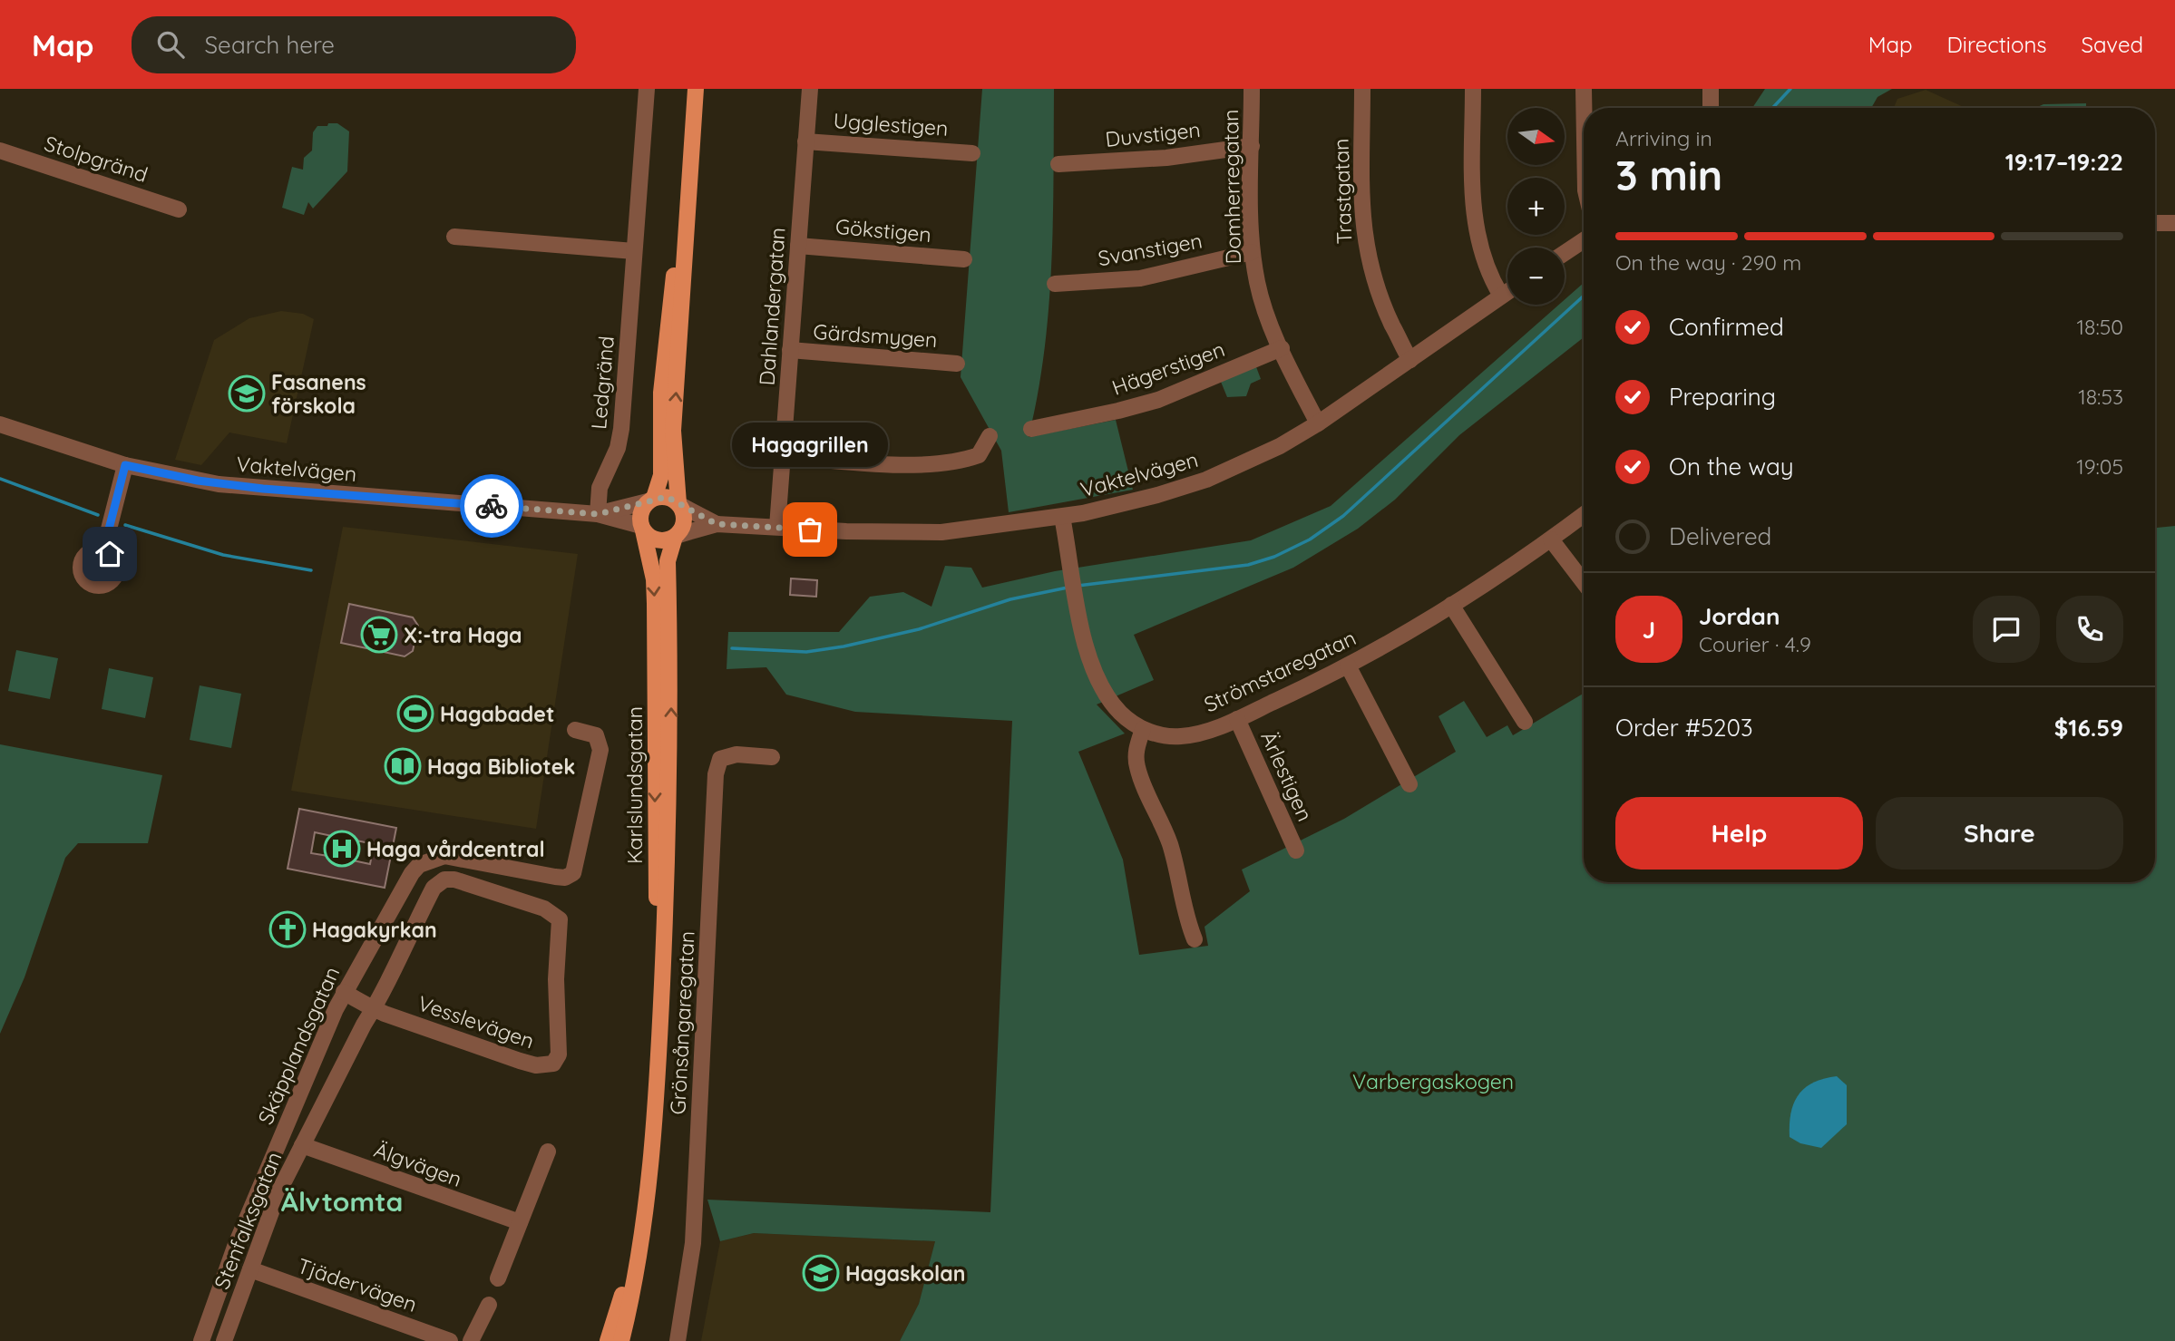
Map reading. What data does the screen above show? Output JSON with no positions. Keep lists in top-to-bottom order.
{
  "streets": {
    "main road": ["Karlslundsgatan"],
    "street": [
      "Ugglestigen",
      "Duvstigen",
      "Stolpgränd",
      "Domherregatan",
      "Trastgatan",
      "Gökstigen",
      "Svanstigen",
      "Dahlandergatan",
      "Gärdsmygen",
      "Hägerstigen",
      "Ledgränd",
      "Vaktelvägen",
      "Strömstaregatan",
      "Ärlestigen",
      "Vesslevägen",
      "Grönsångaregatan",
      "Skäpplandsgatan",
      "Älgvägen",
      "Stenfalksgatan",
      "Tjädervägen"
    ]
  },
  "crossings": [
    ["Ugglestigen", "Dahlandergatan"],
    ["Duvstigen", "Domherregatan"],
    ["Domherregatan", "Svanstigen"],
    ["Domherregatan", "Hägerstigen"],
    ["Domherregatan", "Vaktelvägen"],
    ["Trastgatan", "Vaktelvägen"],
    ["Gökstigen", "Dahlandergatan"],
    ["Dahlandergatan", "Gärdsmygen"],
    ["Dahlandergatan", "Vaktelvägen"],
    ["Ledgränd", "Vaktelvägen"],
    ["Vaktelvägen", "Strömstaregatan"],
    ["Vaktelvägen", "Karlslundsgatan"],
    ["Strömstaregatan", "Ärlestigen"],
    ["Vesslevägen", "Skäpplandsgatan"],
    ["Vesslevägen", "Stenfalksgatan"],
    ["Älgvägen", "Stenfalksgatan"],
    ["Stenfalksgatan", "Tjädervägen"]
  ],
  "districts": ["Älvtomta"],
  "parks": ["Varbergaskogen"],
  "places": {
    "school or university": ["Fasanens förskola", "Hagaskolan"],
    "other": ["Hagagrillen"],
    "supermarket": ["X:-tra Haga"],
    "sports": ["Hagabadet"],
    "library": ["Haga Bibliotek"],
    "hospital": ["Haga vårdcentral"],
    "church": ["Hagakyrkan"]
  },
  "north": "right",
  "page": {
    "header": "Map",
    "search": "Search here",
    "nav": ["Map", "Directions", "Saved"],
    "map_buttons": ["+", "−"],
    "heading": ["3 min", "Arriving in", "19:17–19:22"],
    "panel": [
      "Jordan",
      "Courier · 4.9",
      "Order #5203",
      "$16.59"
    ],
    "bar": "On the way · 290 m",
    "list": [
      ["Confirmed", "18:50"],
      ["Preparing", "18:53"],
      ["On the way", "19:05"],
      "Delivered"
    ],
    "bubble": "Hagagrillen",
    "round": "J",
    "buttons": ["Help", "Share"]
  }
}
